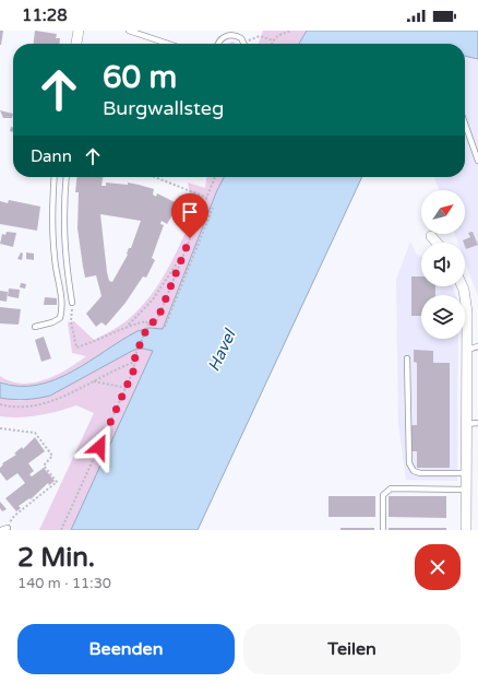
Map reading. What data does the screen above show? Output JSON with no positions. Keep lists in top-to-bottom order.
{
  "water": ["Havel"],
  "north": "top right",
  "page": {
    "status": "11:28",
    "turn": ["60 m", "Burgwallsteg"],
    "then": "Dann",
    "heading": ["2 Min.", "140 m · 11:30"],
    "buttons": ["Beenden", "Teilen"]
  }
}
